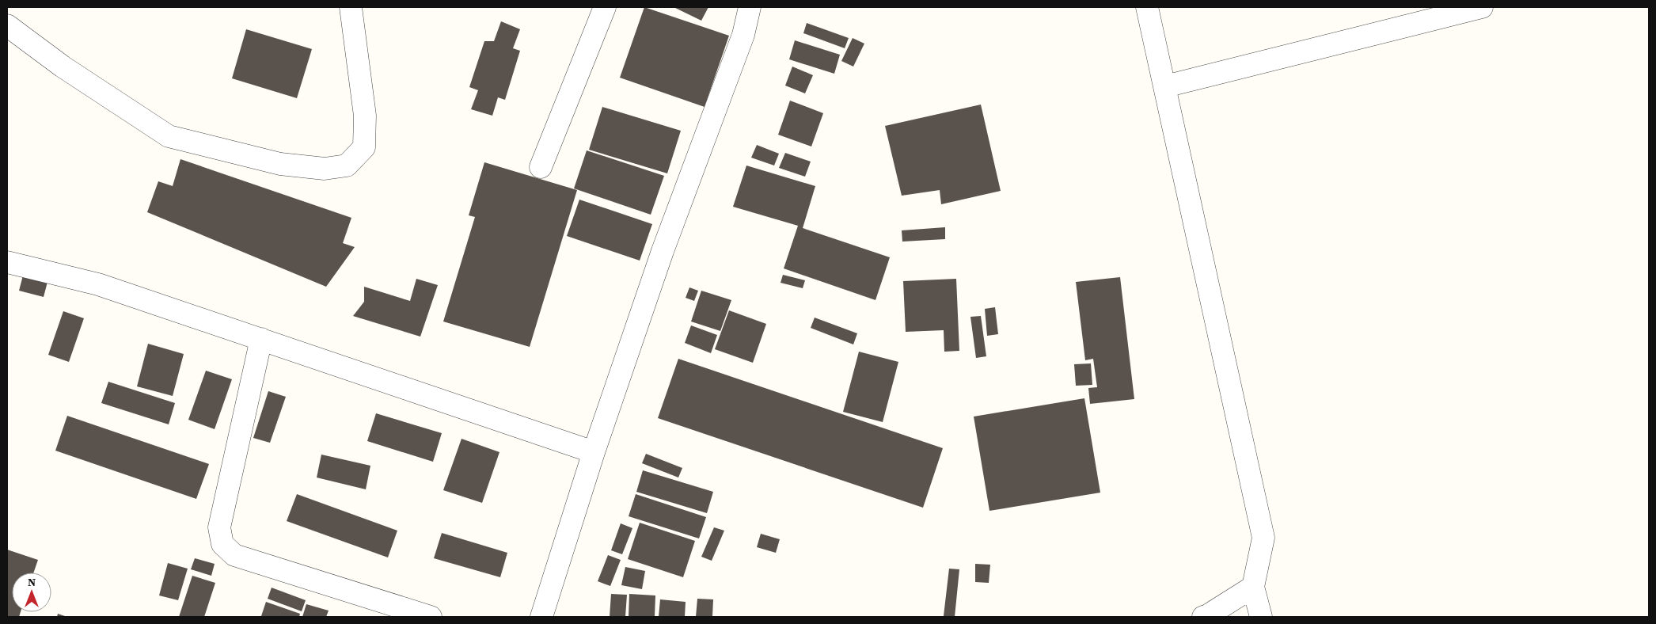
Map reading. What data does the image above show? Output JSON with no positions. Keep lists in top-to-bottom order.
{
  "north": "top"
}
